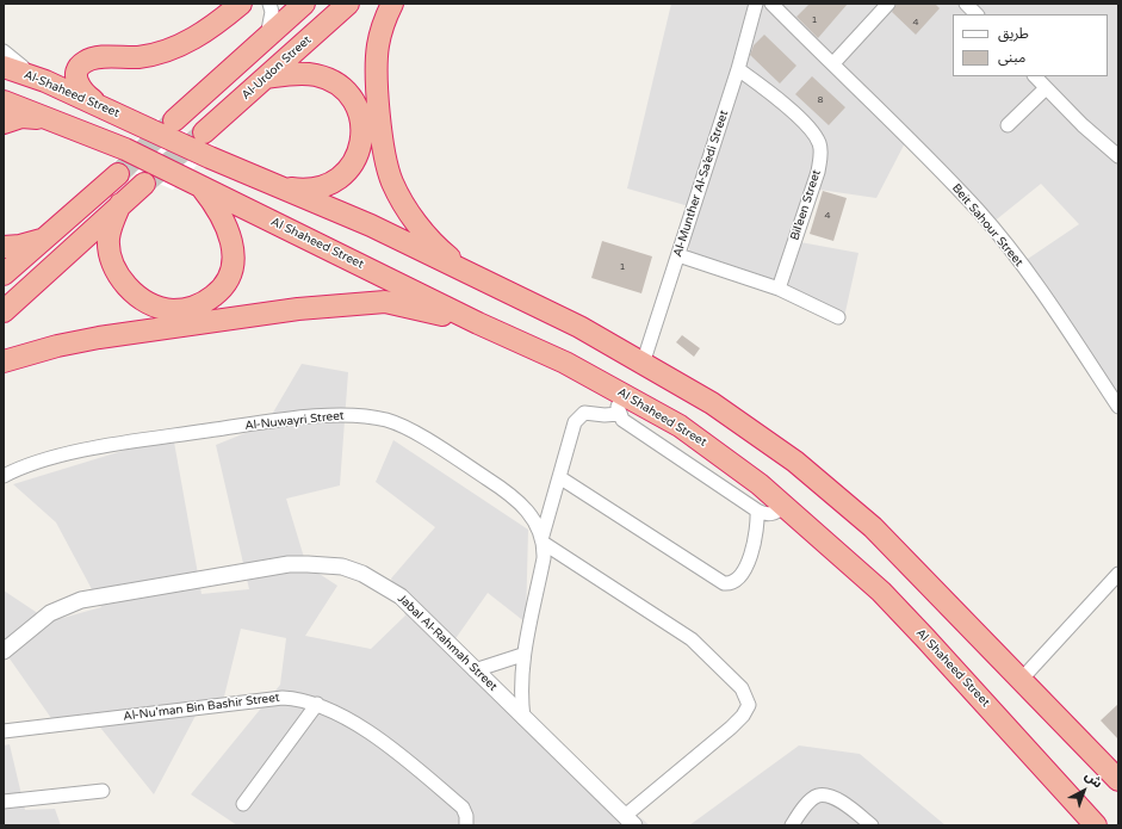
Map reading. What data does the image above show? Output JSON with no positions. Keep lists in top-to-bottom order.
{
  "streets": {
    "highway": ["Al-Urdon Street", "Al-Shaheed Street", "Al Shaheed Street"],
    "street": [
      "Al-Munther Al-Sa’edi Street",
      "Bil’een Street",
      "Beit Sahour Street",
      "Al-Nuwayri Street",
      "Jabal Al-Rahmah Street",
      "Al-Nu'man Bin Bashir Street"
    ]
  },
  "crossings": [
    ["Al-Munther Al-Sa’edi Street", "Bil’een Street"]
  ],
  "house_numbers": [
    "1",
    "4",
    "8",
    "4",
    "1"
  ],
  "legend": ["طريق", "مبنى"],
  "north": "top right"
}
